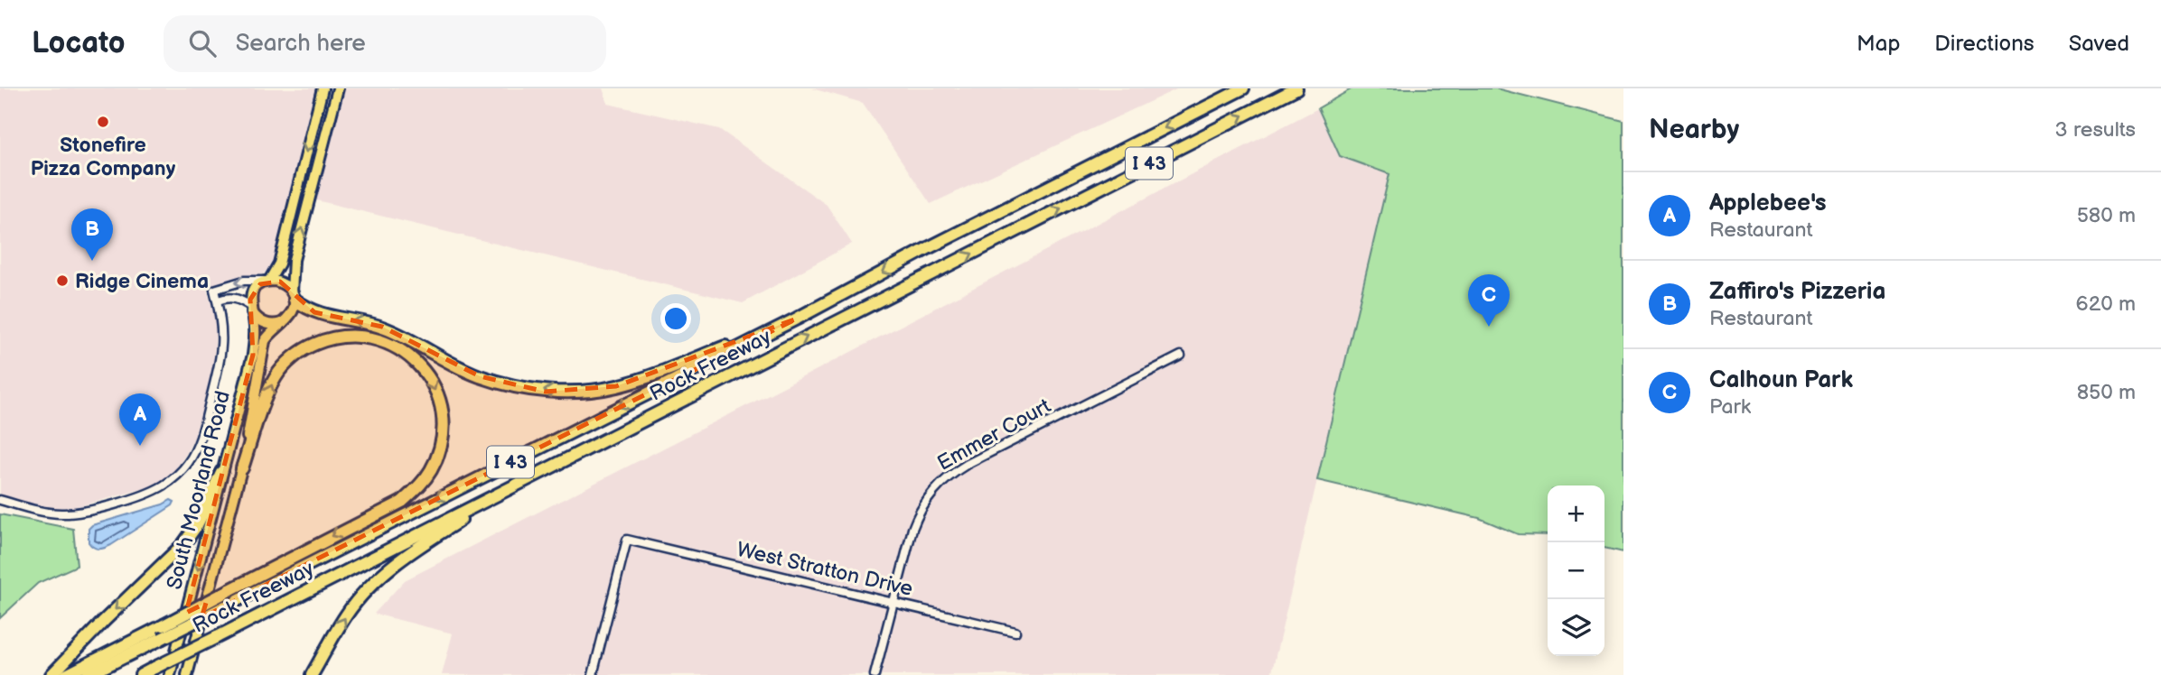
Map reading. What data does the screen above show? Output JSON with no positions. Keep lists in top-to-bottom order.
{
  "streets": {
    "highway": ["I 43", "Rock Freeway"],
    "main road": ["South Moorland Road"],
    "street": ["Emmer Court", "West Stratton Drive"]
  },
  "crossings": [
    ["Emmer Court", "West Stratton Drive"]
  ],
  "places": ["Stonefire Pizza Company", "Ridge Cinema"],
  "page": {
    "header": "Locato",
    "search": "Search here",
    "nav": ["Map", "Directions", "Saved"],
    "heading": ["Nearby", "3 results"],
    "list": [
      {
        "mark": "A",
        "name": "Applebee's",
        "note": "Restaurant",
        "value": "580 m"
      },
      {
        "mark": "B",
        "name": "Zaffiro's Pizzeria",
        "note": "Restaurant",
        "value": "620 m"
      },
      {
        "mark": "C",
        "name": "Calhoun Park",
        "note": "Park",
        "value": "850 m"
      }
    ],
    "pins": ["B", "C", "A"],
    "map_buttons": ["+", "−"]
  }
}
